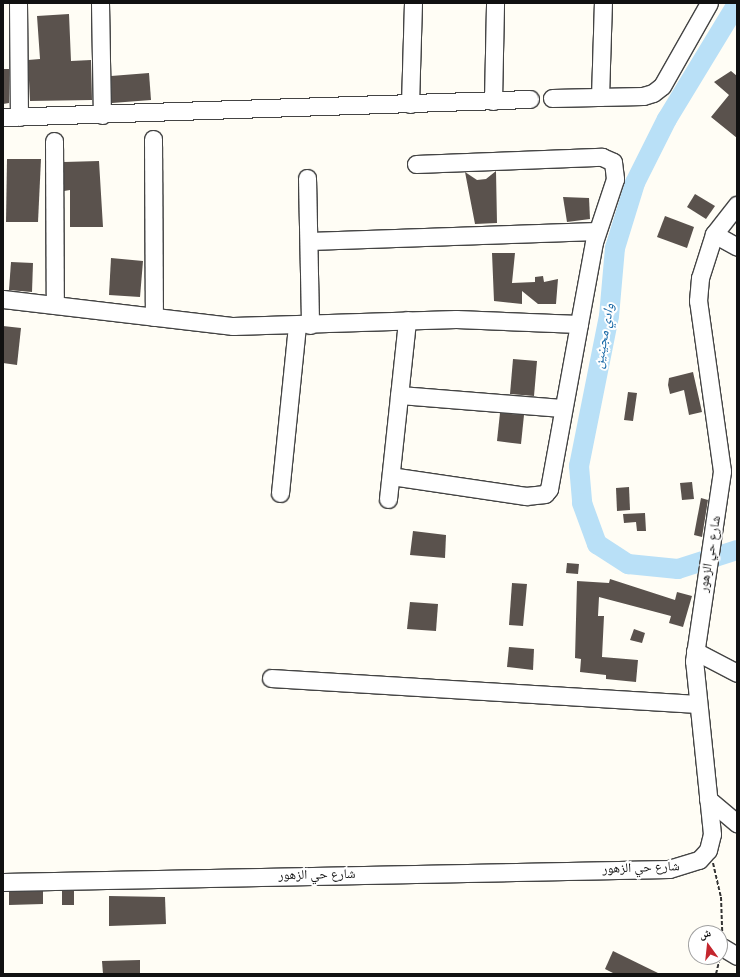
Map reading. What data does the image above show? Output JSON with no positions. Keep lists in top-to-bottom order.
{
  "streets": {
    "street": ["شارع حي الزهور"]
  },
  "water": ["وادي مجينين"],
  "north": "top"
}
